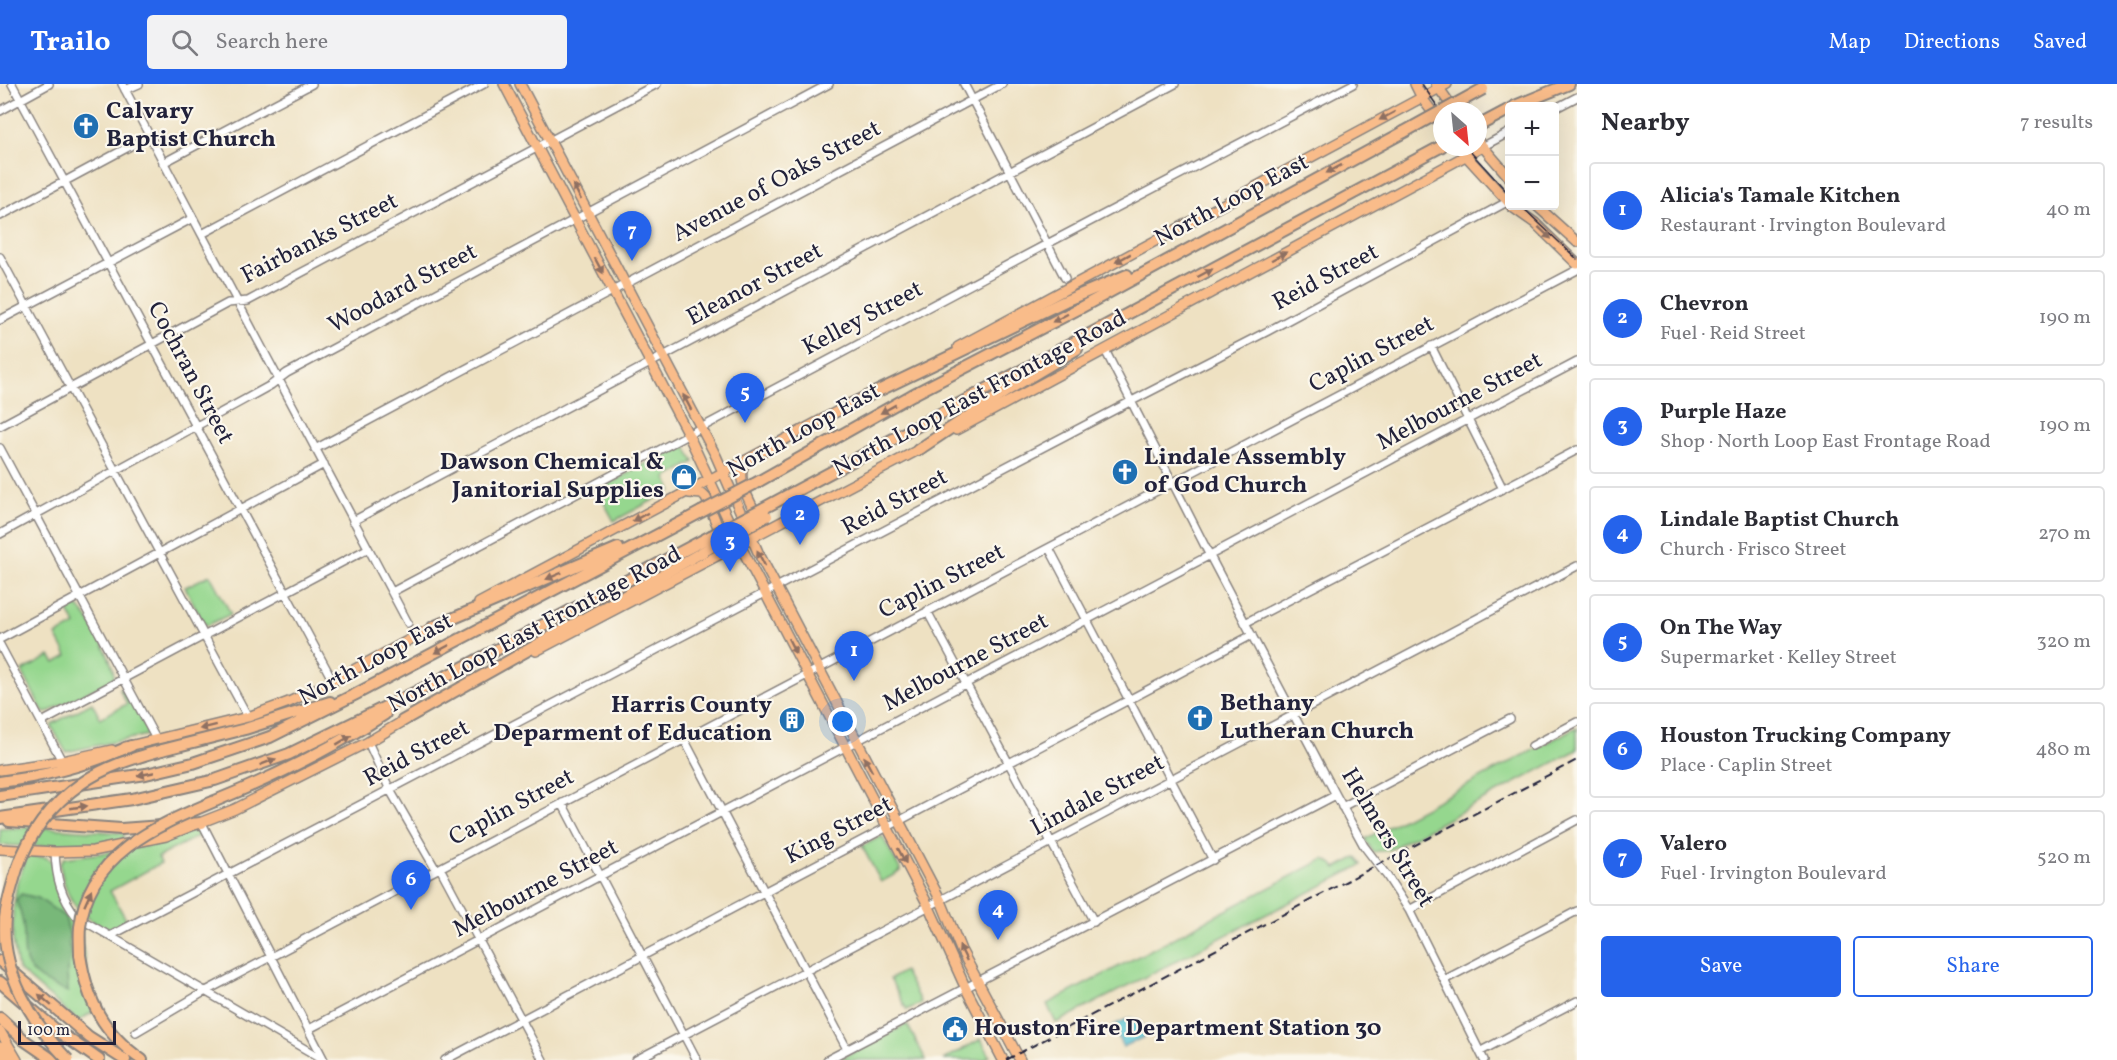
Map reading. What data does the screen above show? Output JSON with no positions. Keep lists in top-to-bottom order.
{
  "streets": {
    "highway": ["North Loop East"],
    "main road": ["North Loop East Frontage Road"],
    "street": [
      "Avenue of Oaks Street",
      "Fairbanks Street",
      "Reid Street",
      "Eleanor Street",
      "Woodard Street",
      "Kelley Street",
      "Caplin Street",
      "Cochran Street",
      "Melbourne Street",
      "Lindale Street",
      "King Street",
      "Helmers Street"
    ]
  },
  "crossings": [
    ["Fairbanks Street", "Cochran Street"],
    ["Reid Street", "Helmers Street"],
    ["Woodard Street", "Cochran Street"],
    ["Caplin Street", "Helmers Street"],
    ["Cochran Street", "North Loop East Frontage Road"],
    ["North Loop East Frontage Road", "Helmers Street"],
    ["Melbourne Street", "Helmers Street"],
    ["Lindale Street", "Helmers Street"],
    ["King Street", "Helmers Street"]
  ],
  "places": {
    "church": ["Calvary Baptist Church", "Lindale Assembly of God Church", "Bethany Lutheran Church"],
    "shop": ["Dawson Chemical & Janitorial Supplies"],
    "building": ["Harris County Deparment of Education"],
    "public building": ["Houston Fire Department Station 30"]
  },
  "scale_bar": "100 m",
  "north": "bottom right",
  "page": {
    "header": "Trailo",
    "search": "Search here",
    "nav": ["Map", "Directions", "Saved"],
    "heading": ["Nearby", "7 results"],
    "map_buttons": ["+", "−"],
    "list": [
      {
        "mark": "1",
        "name": "Alicia's Tamale Kitchen",
        "note": "Restaurant · Irvington Boulevard",
        "value": "40 m"
      },
      {
        "mark": "2",
        "name": "Chevron",
        "note": "Fuel · Reid Street",
        "value": "190 m"
      },
      {
        "mark": "3",
        "name": "Purple Haze",
        "note": "Shop · North Loop East Frontage Road",
        "value": "190 m"
      },
      {
        "mark": "4",
        "name": "Lindale Baptist Church",
        "note": "Church · Frisco Street",
        "value": "270 m"
      },
      {
        "mark": "5",
        "name": "On The Way",
        "note": "Supermarket · Kelley Street",
        "value": "320 m"
      },
      {
        "mark": "6",
        "name": "Houston Trucking Company",
        "note": "Place · Caplin Street",
        "value": "480 m"
      },
      {
        "mark": "7",
        "name": "Valero",
        "note": "Fuel · Irvington Boulevard",
        "value": "520 m"
      }
    ],
    "pins": [
      "7",
      "5",
      "2",
      "3",
      "1",
      "6",
      "4"
    ],
    "buttons": ["Save", "Share"],
    "scale": "100 m"
  }
}
